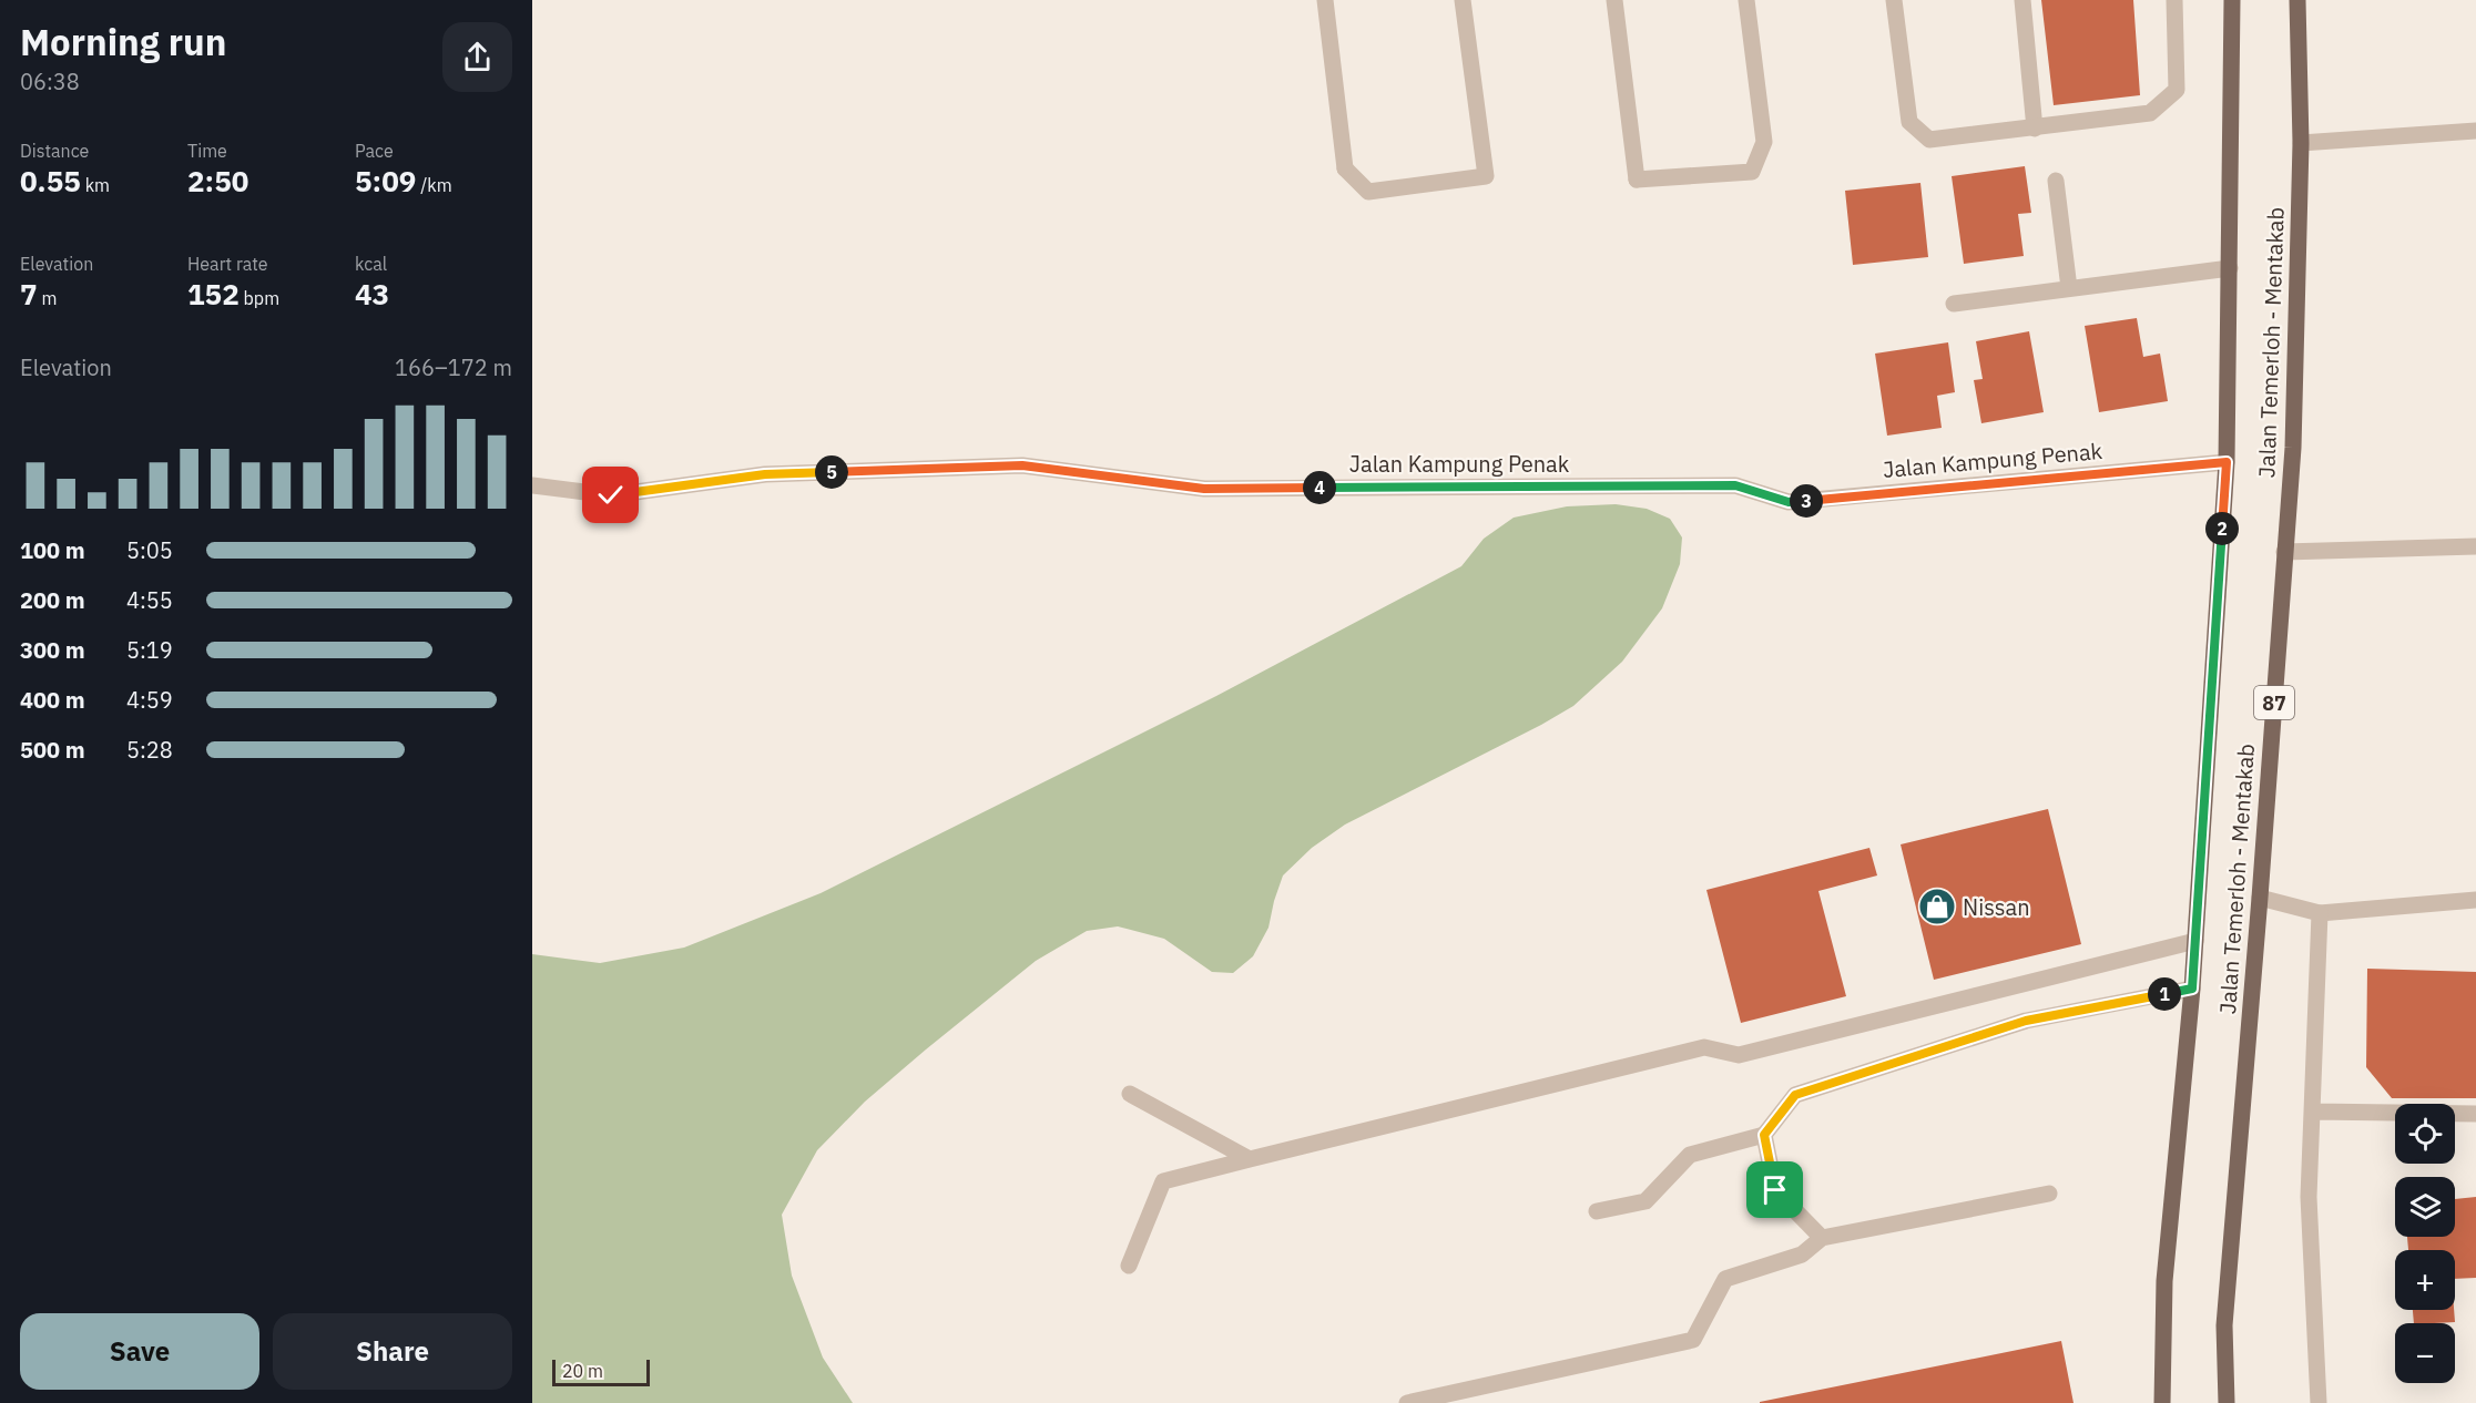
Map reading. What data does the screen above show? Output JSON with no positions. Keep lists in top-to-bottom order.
{
  "streets": {
    "main road": ["Jalan Temerloh - Mentakab", "87"],
    "street": ["Jalan Kampung Penak"]
  },
  "crossings": [
    ["Jalan Temerloh - Mentakab", "Jalan Kampung Penak"]
  ],
  "places": {
    "shop": ["Nissan"]
  },
  "scale_bar": "20 m",
  "page": {
    "heading": ["Morning run", "06:38"],
    "stats": [
      ["Distance", "0.55 km"],
      ["Time", "2:50"],
      ["Pace", "5:09 /km"],
      ["Elevation", "7 m"],
      ["Heart rate", "152 bpm"],
      ["kcal", "43"]
    ],
    "chart": ["Elevation", "166–172 m"],
    "pins": [
      "5",
      "4",
      "3",
      "2",
      "1"
    ],
    "list": [
      {
        "name": "100 m",
        "note": "5:05"
      },
      {
        "name": "200 m",
        "note": "4:55"
      },
      {
        "name": "300 m",
        "note": "5:19"
      },
      {
        "name": "400 m",
        "note": "4:59"
      },
      {
        "name": "500 m",
        "note": "5:28"
      }
    ],
    "map_buttons": ["+", "−"],
    "buttons": ["Save", "Share"],
    "scale": "20 m"
  }
}
